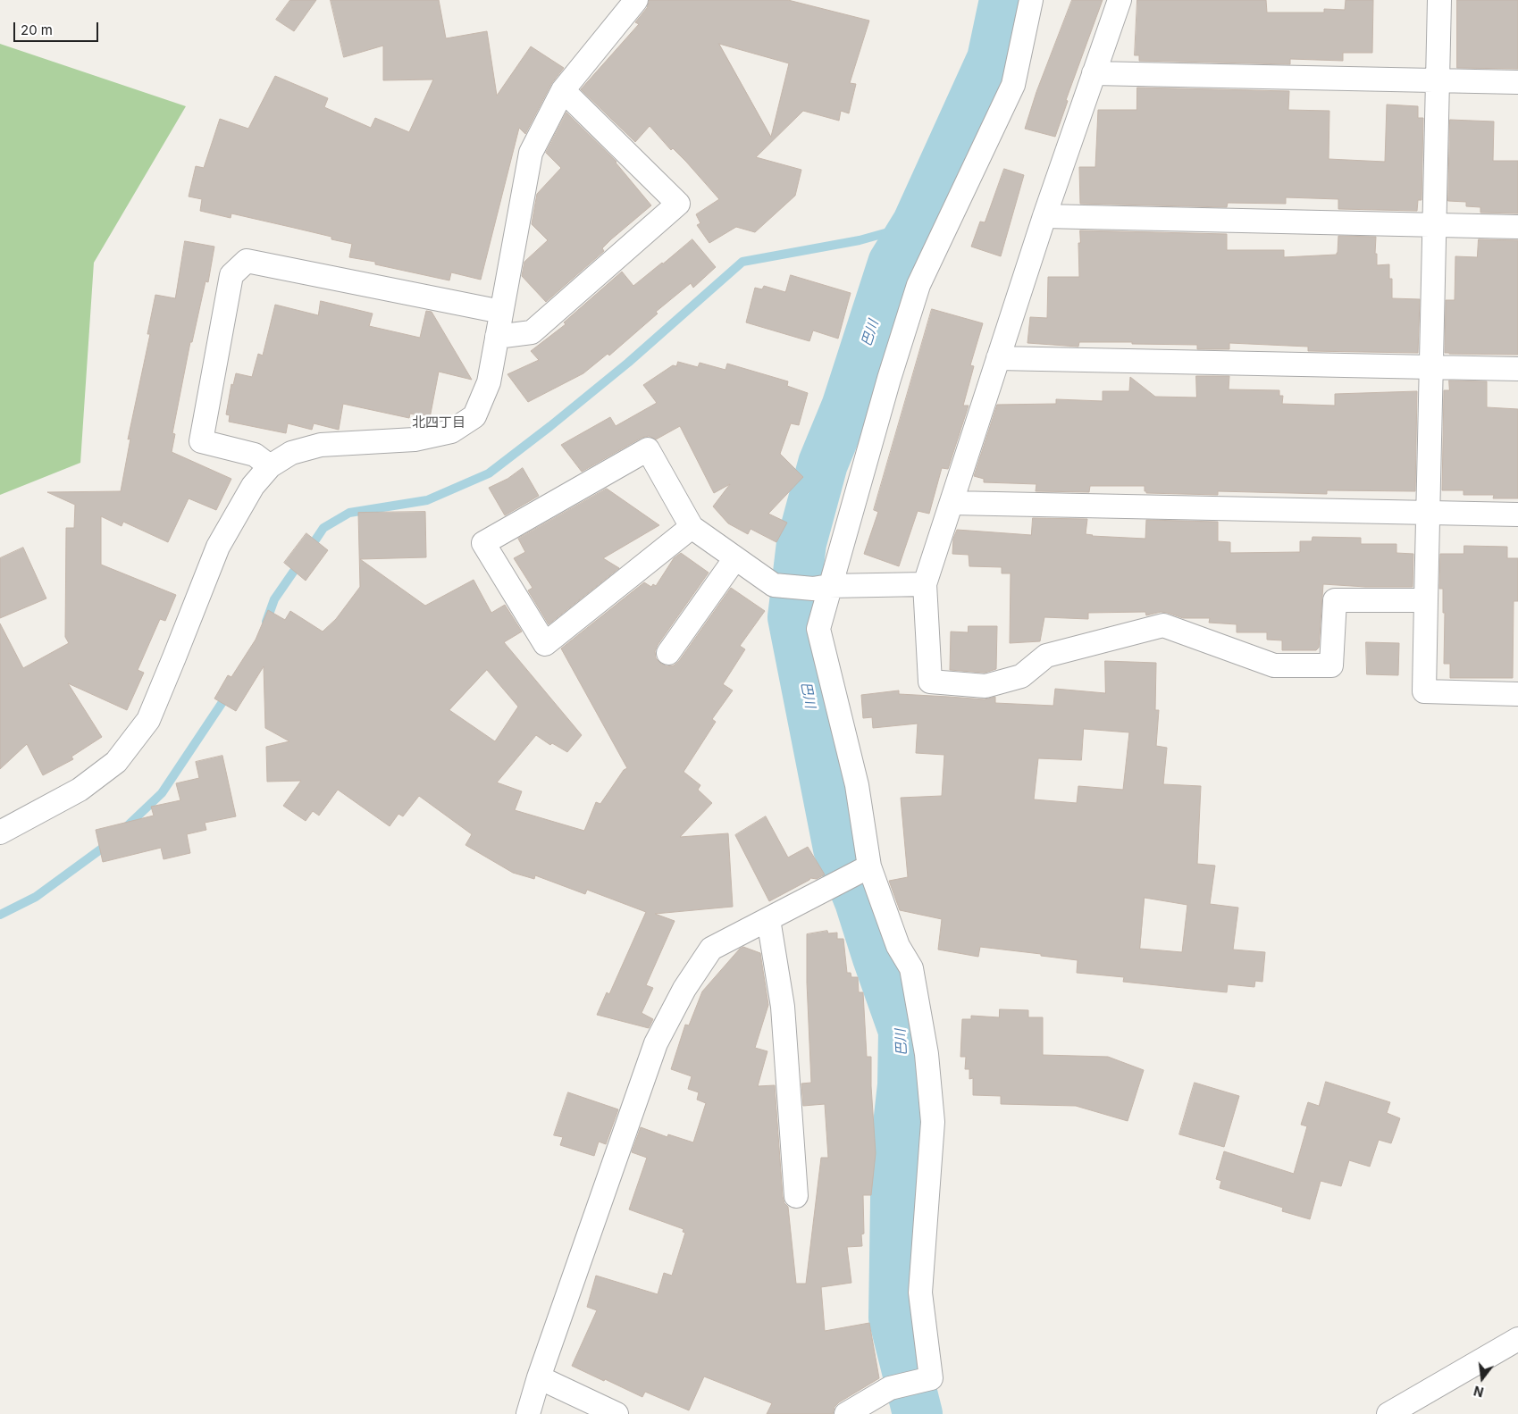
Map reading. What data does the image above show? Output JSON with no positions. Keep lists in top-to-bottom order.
{
  "districts": ["北四丁目"],
  "water": ["巴川"],
  "scale_bar": "20 m",
  "north": "bottom"
}
